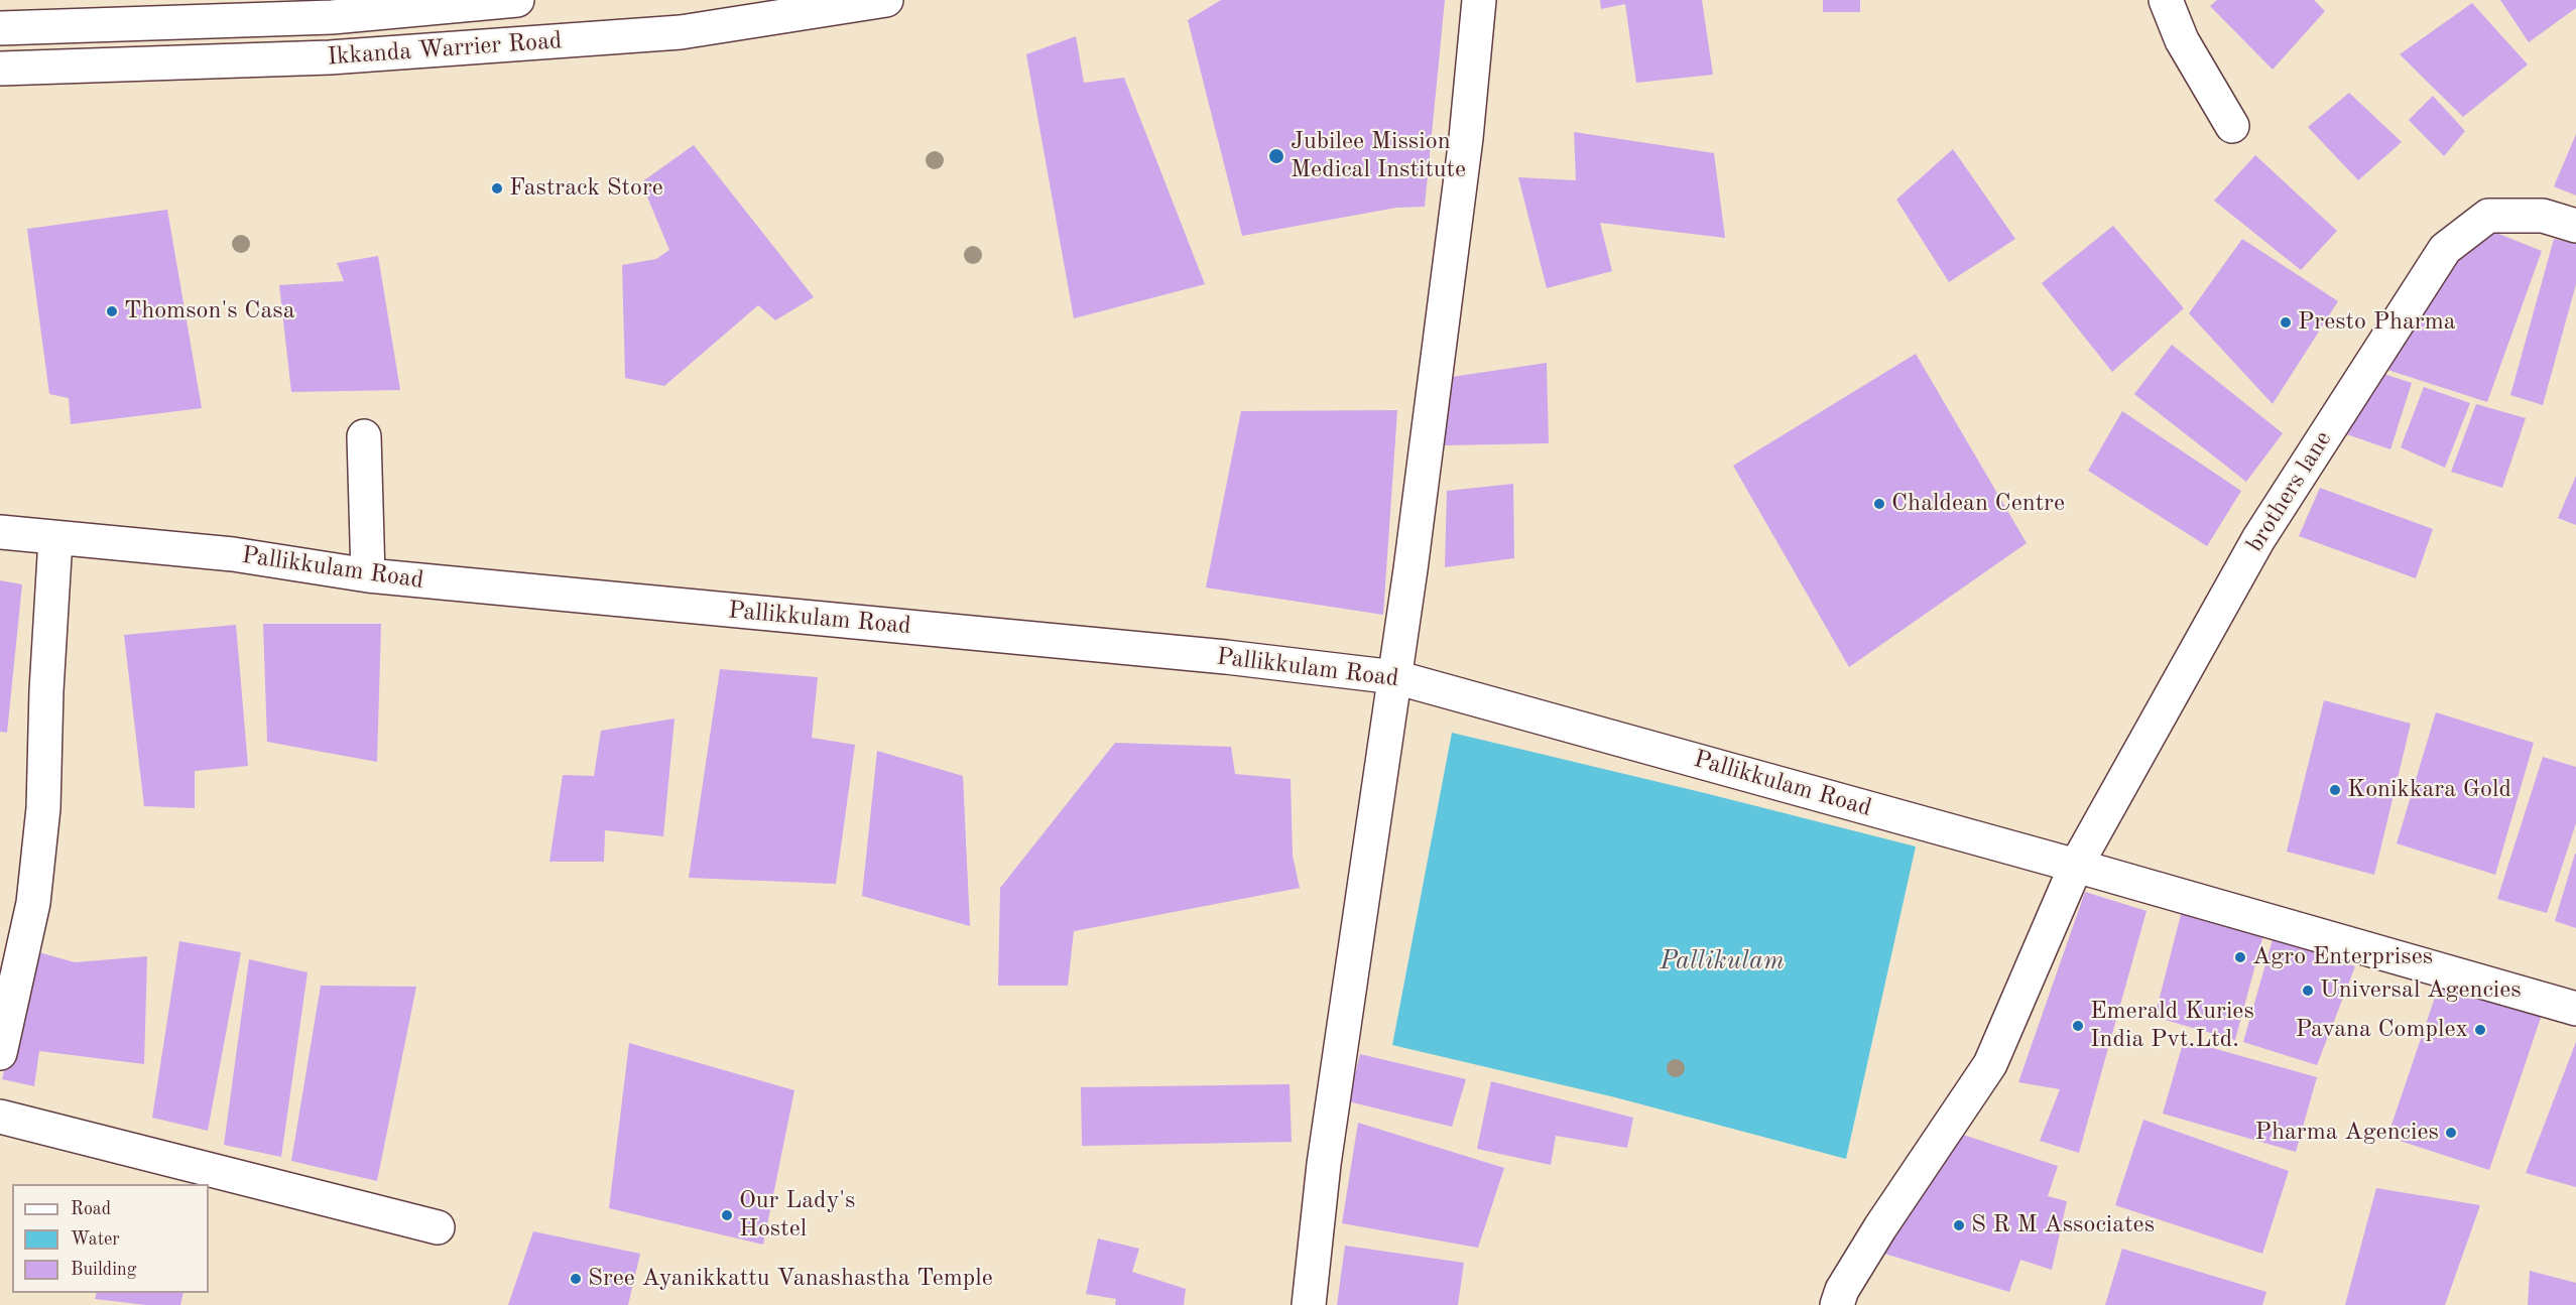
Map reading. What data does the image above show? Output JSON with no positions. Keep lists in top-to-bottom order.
{
  "streets": {
    "street": ["Ikkanda Warrier Road", "brothers lane", "Pallikkulam Road"]
  },
  "crossings": [
    ["brothers lane", "Pallikkulam Road"]
  ],
  "water": ["Pallikulam"],
  "places": [
    "Jubilee Mission Medical Institute",
    "Fastrack Store",
    "Thomson's Casa",
    "Presto Pharma",
    "Chaldean Centre",
    "Konikkara Gold",
    "Agro Enterprises",
    "Universal Agencies",
    "Emerald Kuries India Pvt.Ltd.",
    "Pavana Complex",
    "Pharma Agencies",
    "Our Lady's Hostel",
    "S R M Associates",
    "Sree Ayanikkattu Vanashastha Temple"
  ],
  "legend": ["Road", "Water", "Building"]
}
